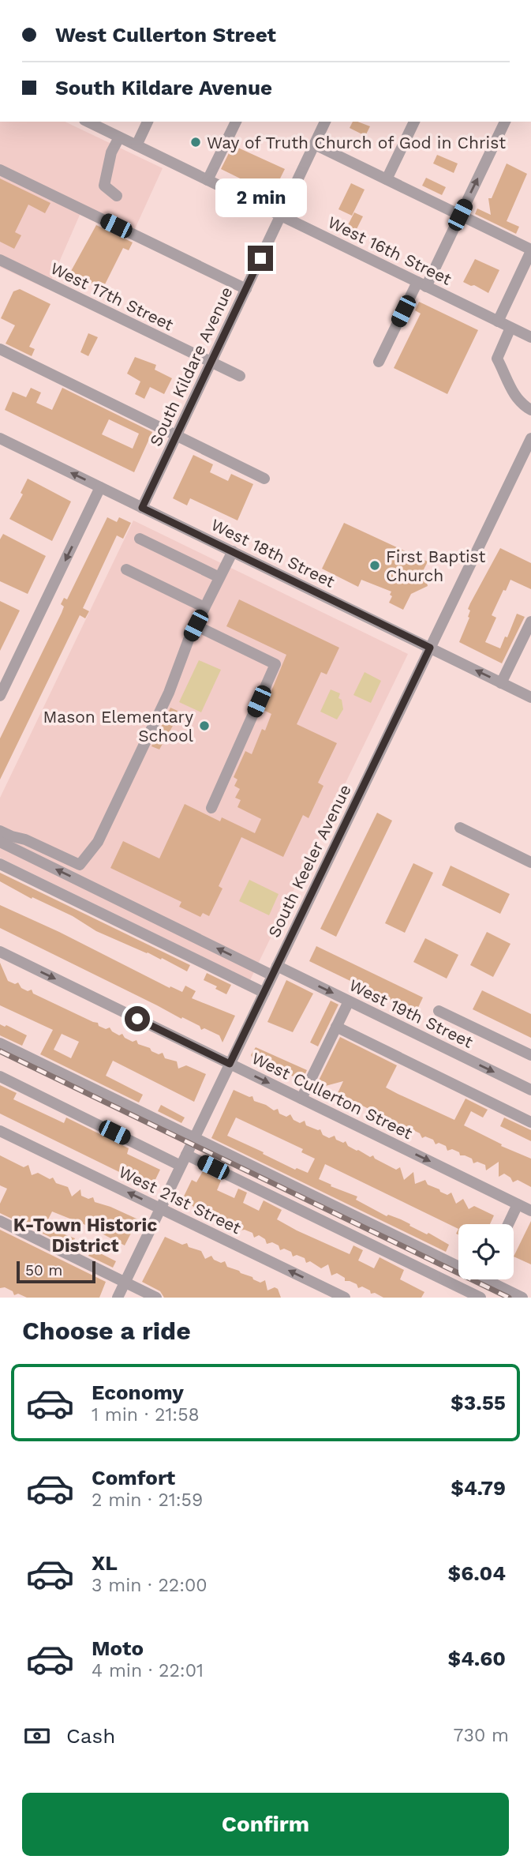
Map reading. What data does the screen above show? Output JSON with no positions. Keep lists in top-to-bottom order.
{
  "streets": {
    "street": [
      "West 16th Street",
      "West 17th Street",
      "South Kildare Avenue",
      "West 18th Street",
      "South Keeler Avenue",
      "West 19th Street",
      "West Cullerton Street",
      "West 21st Street"
    ]
  },
  "crossings": [
    ["West 16th Street", "South Kildare Avenue"],
    ["West 17th Street", "South Kildare Avenue"],
    ["South Kildare Avenue", "West 18th Street"],
    ["West 18th Street", "South Keeler Avenue"],
    ["South Keeler Avenue", "West 19th Street"],
    ["South Keeler Avenue", "West Cullerton Street"],
    ["South Keeler Avenue", "West 21st Street"]
  ],
  "districts": ["K-Town Historic District"],
  "places": ["Way of Truth Church of God in Christ", "First Baptist Church", "Mason Elementary School"],
  "scale_bar": "50 m",
  "page": {
    "banner": ["West Cullerton Street", "South Kildare Avenue"],
    "bubble": "2 min",
    "scale": "50 m",
    "heading": "Choose a ride",
    "list": [
      {
        "name": "Economy",
        "note": "1 min · 21:58",
        "value": "$3.55"
      },
      {
        "name": "Comfort",
        "note": "2 min · 21:59",
        "value": "$4.79"
      },
      {
        "name": "XL",
        "note": "3 min · 22:00",
        "value": "$6.04"
      },
      {
        "name": "Moto",
        "note": "4 min · 22:01",
        "value": "$4.60"
      }
    ],
    "pay": ["Cash", "730 m"],
    "buttons": "Confirm"
  }
}
